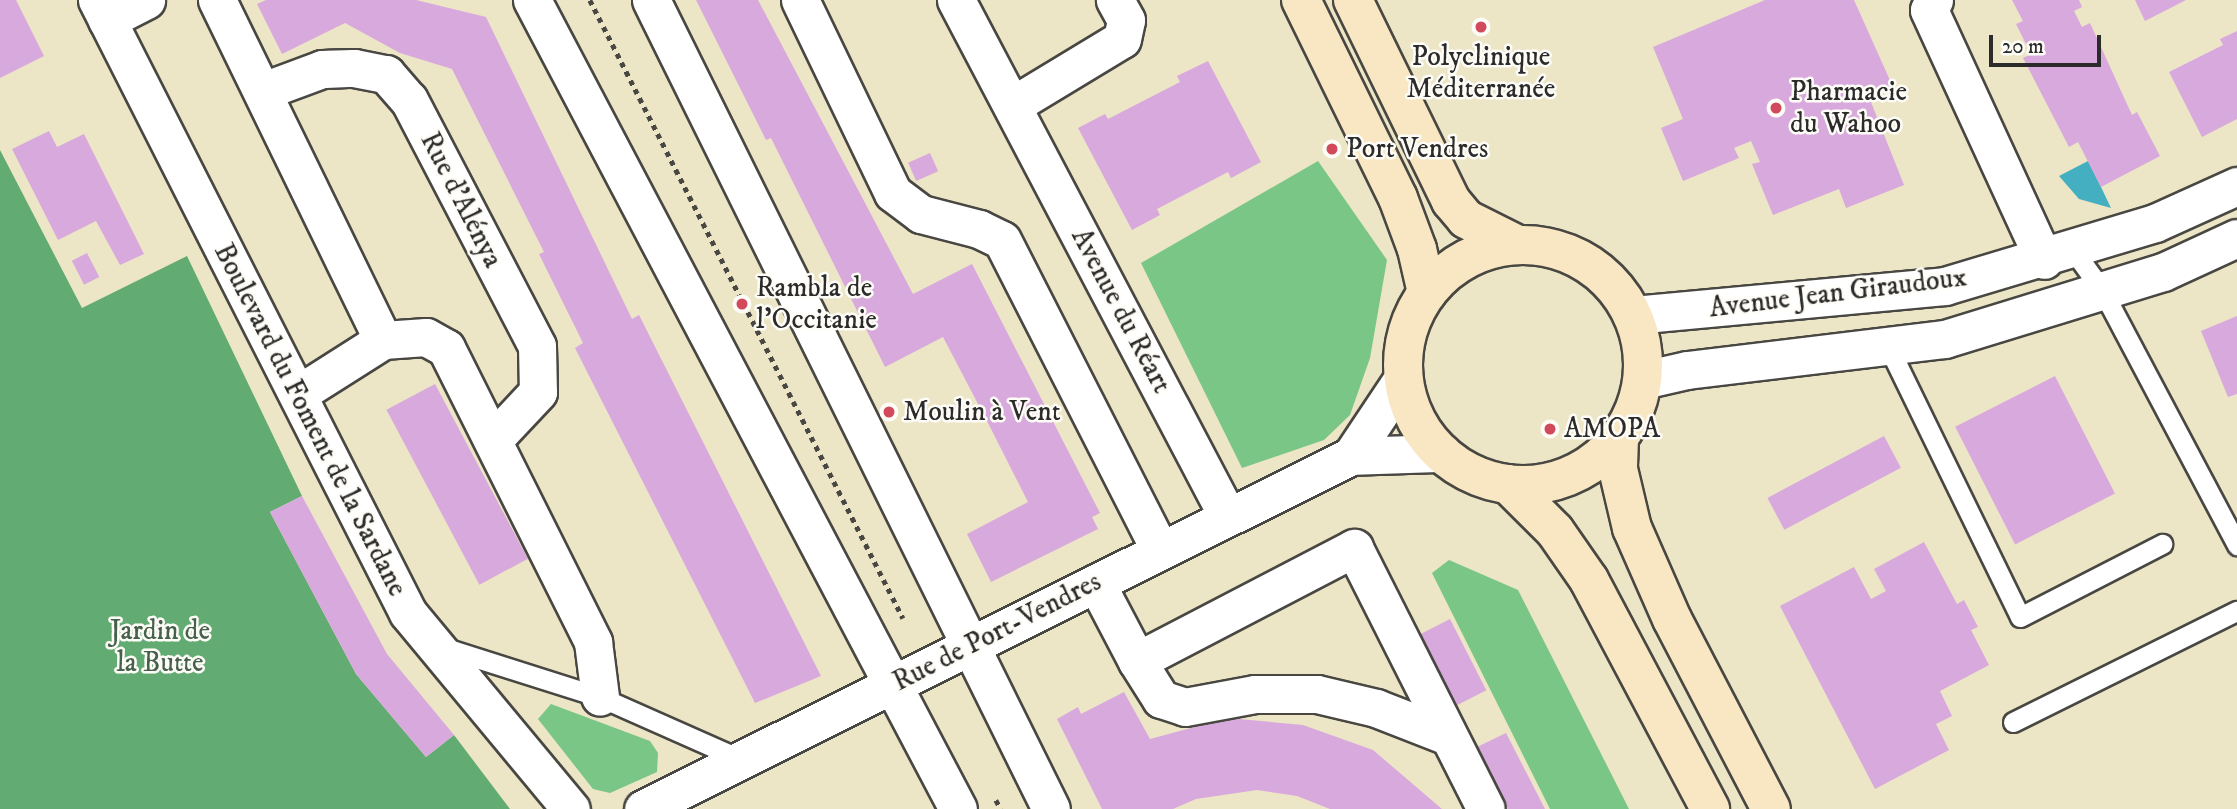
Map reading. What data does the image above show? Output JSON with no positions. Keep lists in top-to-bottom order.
{
  "streets": {
    "street": [
      "Rue d'Alénya",
      "Avenue Jean Giraudoux",
      "Avenue du Réart",
      "Boulevard du Foment de la Sardane",
      "Rue de Port-Vendres"
    ]
  },
  "crossings": [
    ["Avenue Jean Giraudoux", "Rue de Port-Vendres"],
    ["Avenue du Réart", "Rue de Port-Vendres"]
  ],
  "parks": ["Jardin de la Butte"],
  "places": [
    "Polyclinique Méditerranée",
    "Pharmacie du Wahoo",
    "Port Vendres",
    "Rambla de l'Occitanie",
    "Moulin à Vent",
    "AMOPA"
  ],
  "scale_bar": "20 m"
}
